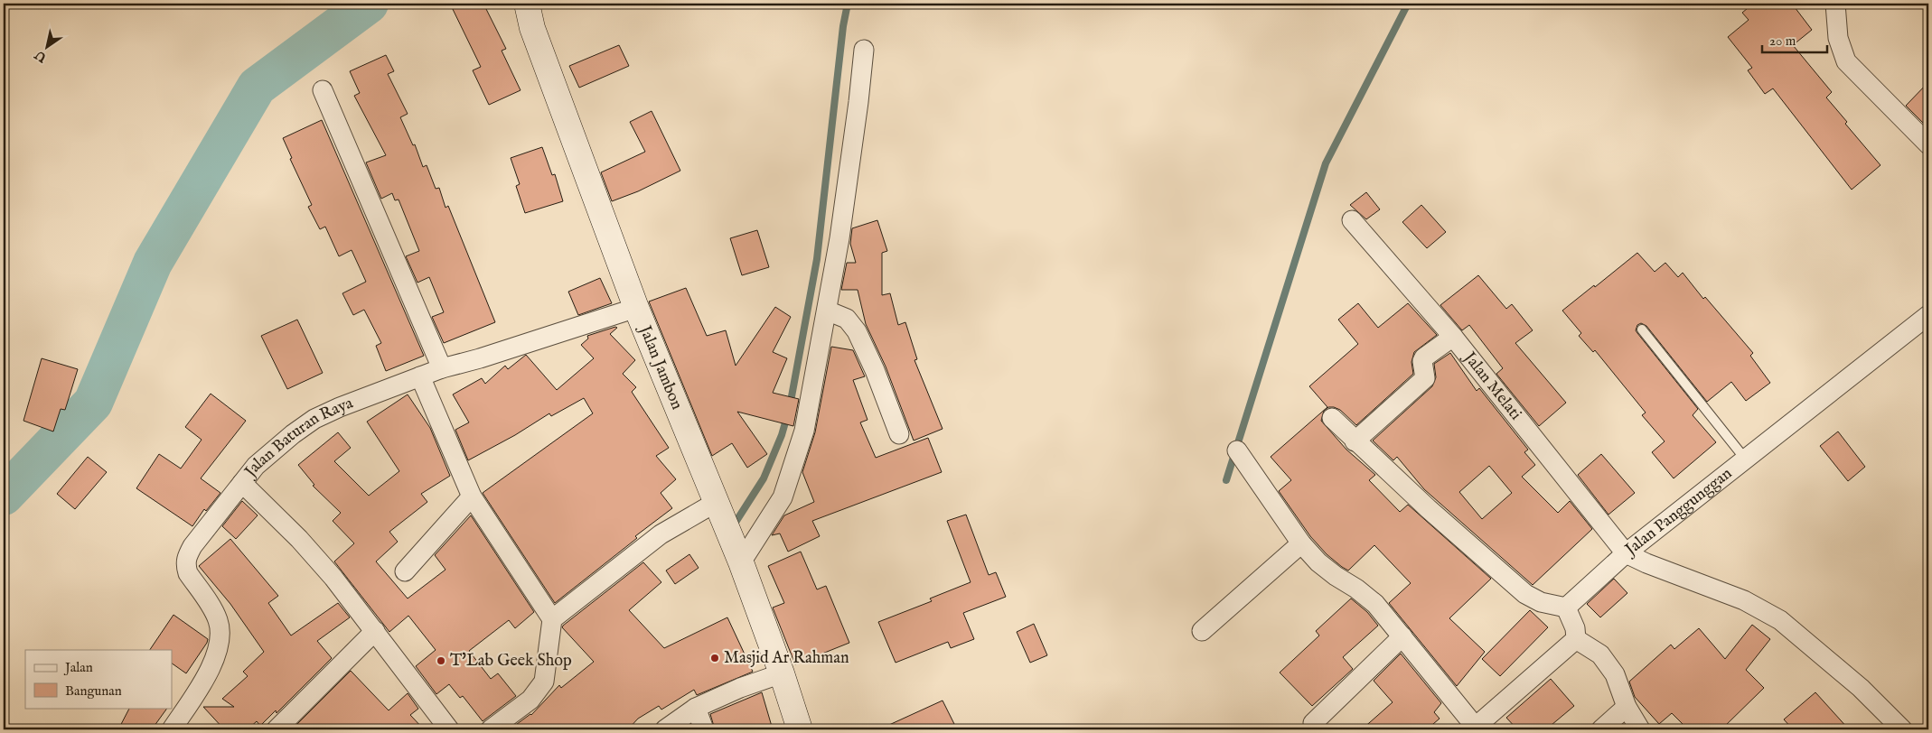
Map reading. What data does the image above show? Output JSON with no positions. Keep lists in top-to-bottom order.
{
  "streets": {
    "main road": ["Jalan Jambon"],
    "street": ["Jalan Melati", "Jalan Baturan Raya", "Jalan Panggunggan"]
  },
  "crossings": [
    ["Jalan Jambon", "Jalan Baturan Raya"],
    ["Jalan Melati", "Jalan Panggunggan"]
  ],
  "places": ["Masjid Ar Rahman", "T'Lab Geek Shop"],
  "legend": ["Jalan", "Bangunan"],
  "scale_bar": "20 m",
  "north": "bottom left"
}
